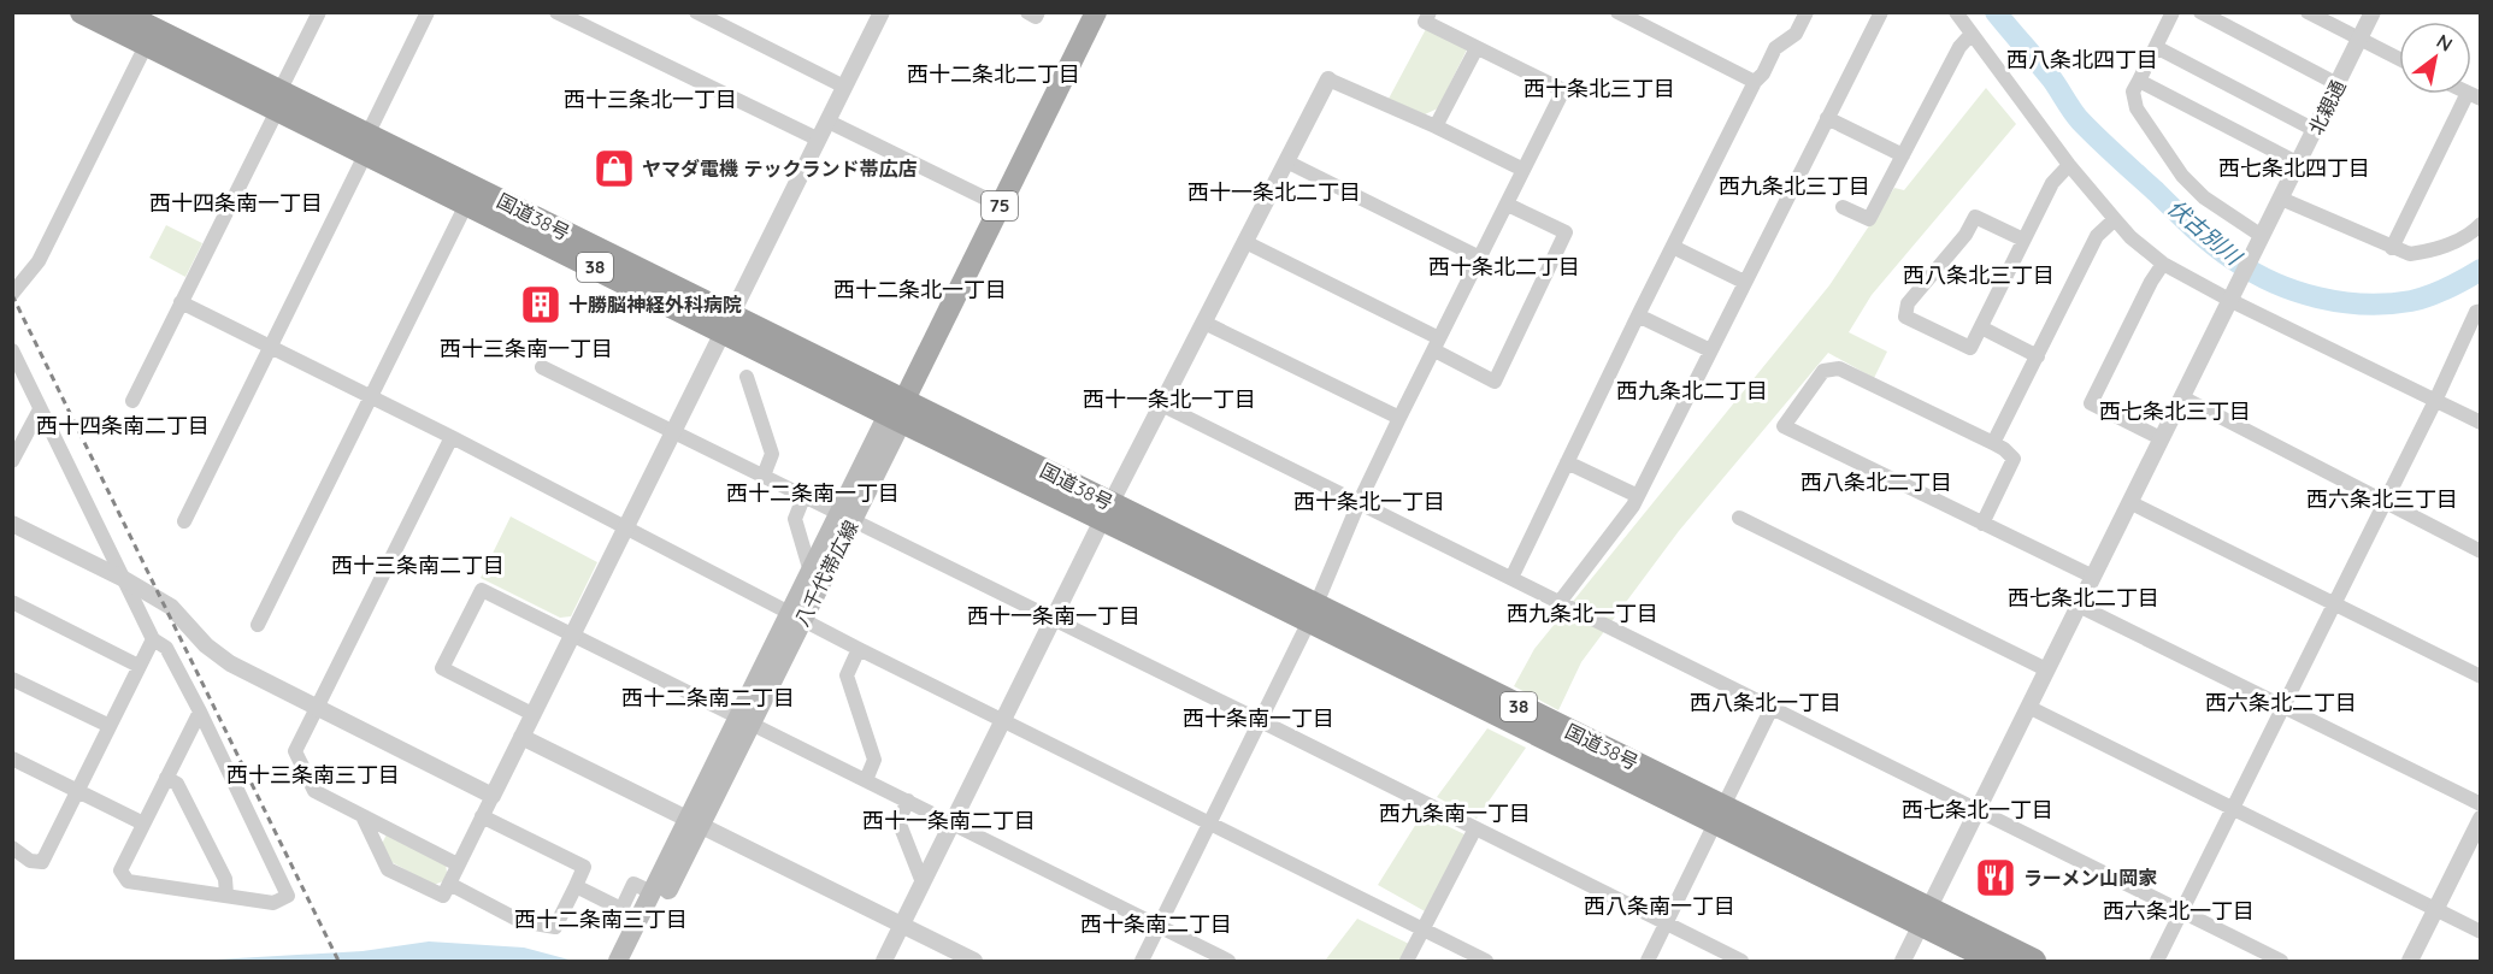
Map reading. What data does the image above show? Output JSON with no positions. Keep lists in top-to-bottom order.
{
  "streets": {
    "highway": ["国道38号", "38"],
    "main road": ["75", "八千代帯広線"],
    "street": ["北親通"]
  },
  "crossings": [
    ["北親通", "国道38号"],
    ["75", "国道38号"],
    ["75", "八千代帯広線"],
    ["国道38号", "八千代帯広線"]
  ],
  "districts": [
    "西八条北四丁目",
    "西十二条北二丁目",
    "西十条北三丁目",
    "西十三条北一丁目",
    "西七条北四丁目",
    "西九条北三丁目",
    "西十一条北二丁目",
    "西十四条南一丁目",
    "西十条北二丁目",
    "西八条北三丁目",
    "西十二条北一丁目",
    "西十三条南一丁目",
    "西九条北二丁目",
    "西十一条北一丁目",
    "西七条北三丁目",
    "西十四条南二丁目",
    "西八条北二丁目",
    "西十二条南一丁目",
    "西六条北三丁目",
    "西十条北一丁目",
    "西十三条南二丁目",
    "西七条北二丁目",
    "西九条北一丁目",
    "西十一条南一丁目",
    "西十二条南二丁目",
    "西八条北一丁目",
    "西六条北二丁目",
    "西十条南一丁目",
    "西十三条南三丁目",
    "西七条北一丁目",
    "西九条南一丁目",
    "西十一条南二丁目",
    "西八条南一丁目",
    "西六条北一丁目",
    "西十二条南三丁目",
    "西十条南二丁目"
  ],
  "water": ["伏古別川"],
  "places": {
    "shop": ["ヤマダ電機 テックランド帯広店"],
    "building": ["十勝脳神経外科病院"],
    "restaurant": ["ラーメン山岡家"]
  },
  "north": "top right"
}
